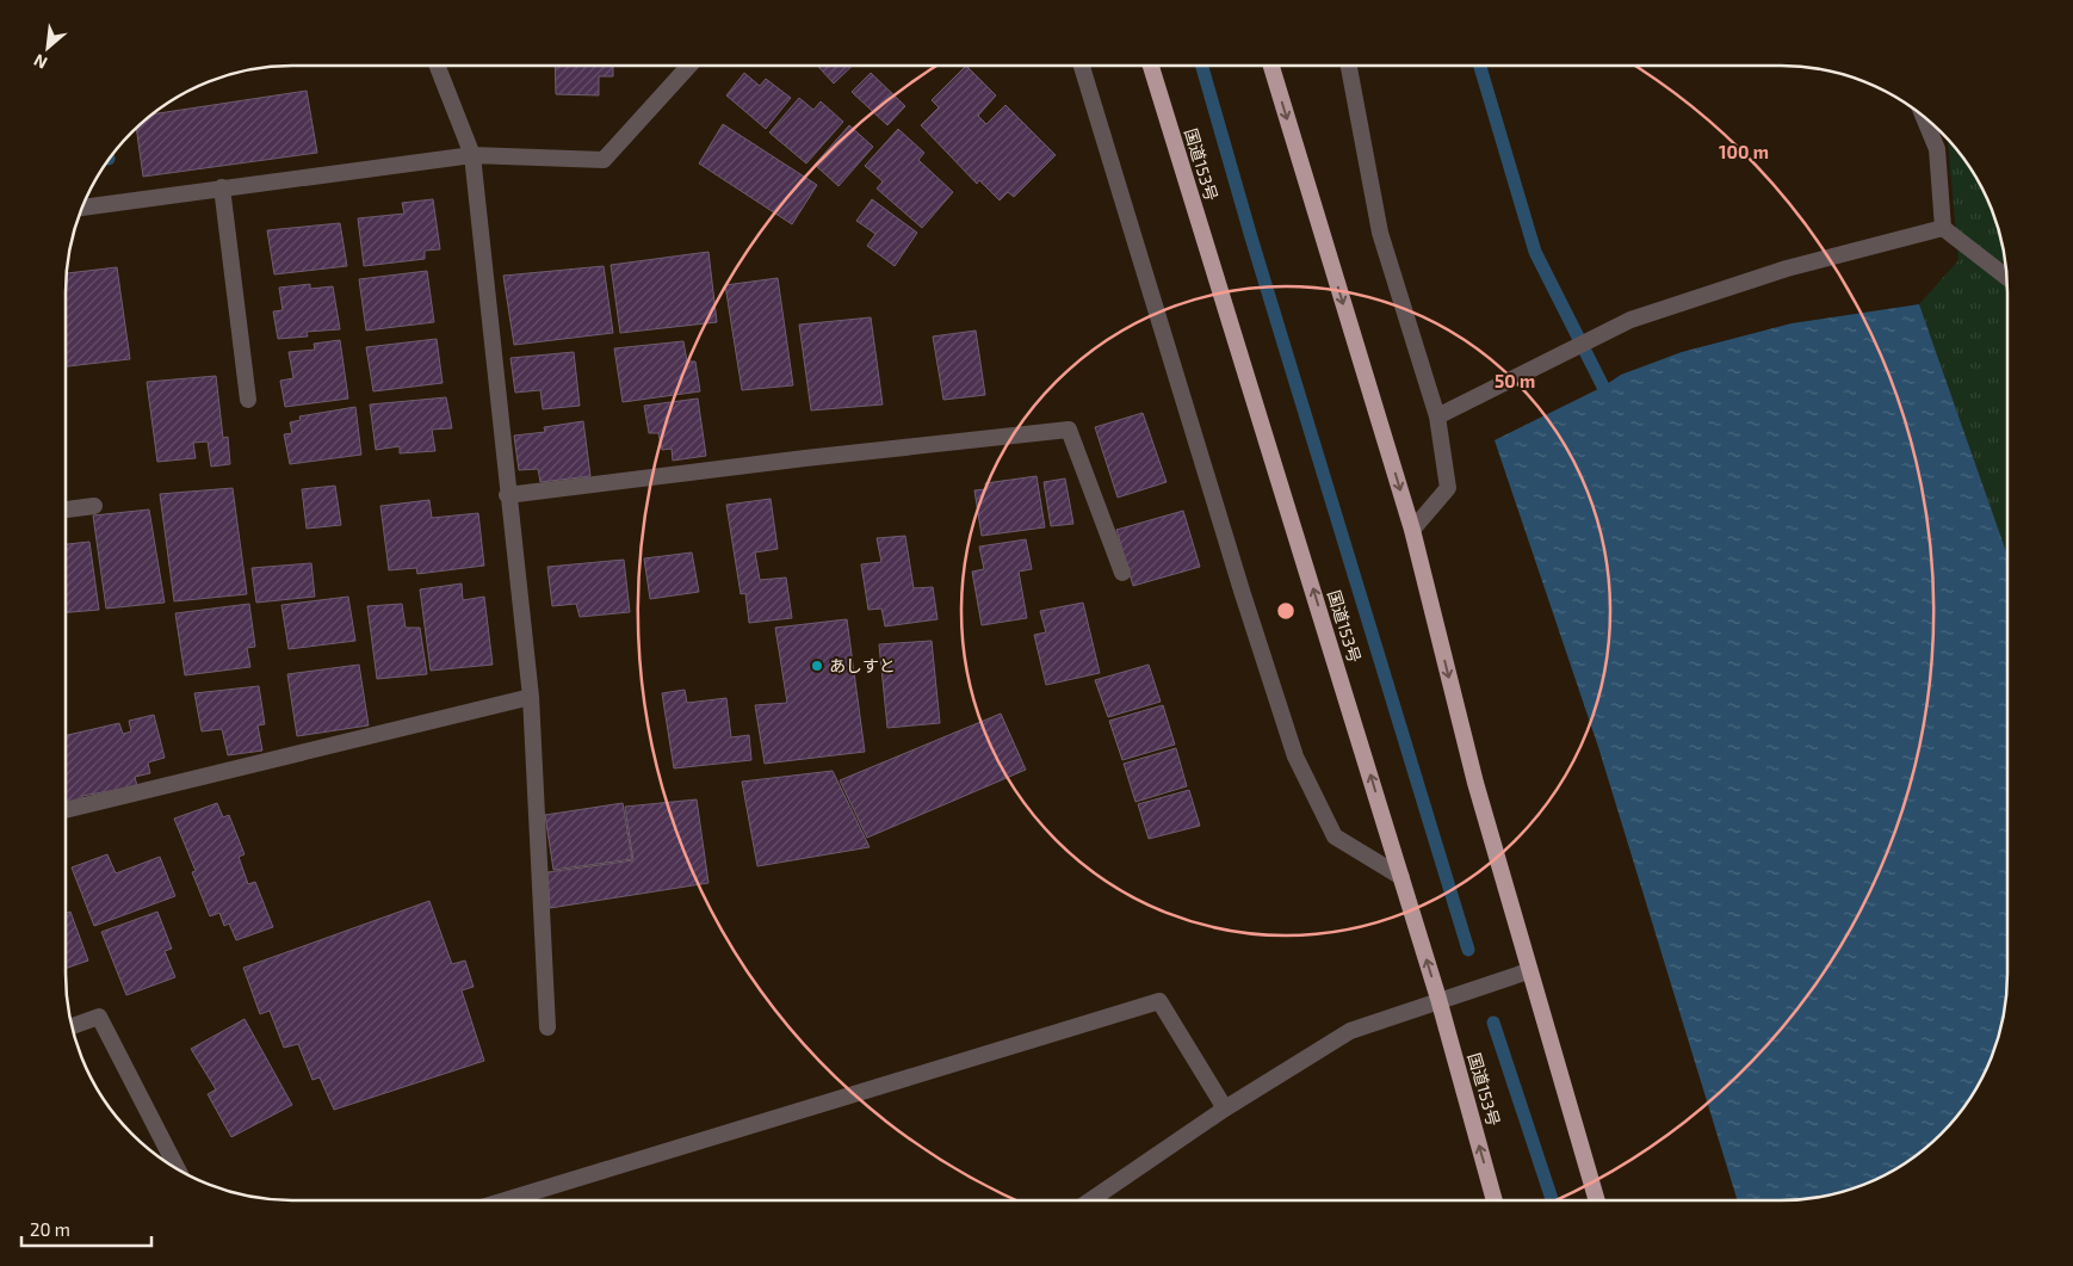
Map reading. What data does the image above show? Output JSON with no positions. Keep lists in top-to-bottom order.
{
  "streets": {
    "highway": ["国道153号"]
  },
  "places": ["あしすと"],
  "scale_bar": "20 m",
  "north": "bottom left",
  "rings": ["100 m", "50 m"]
}
